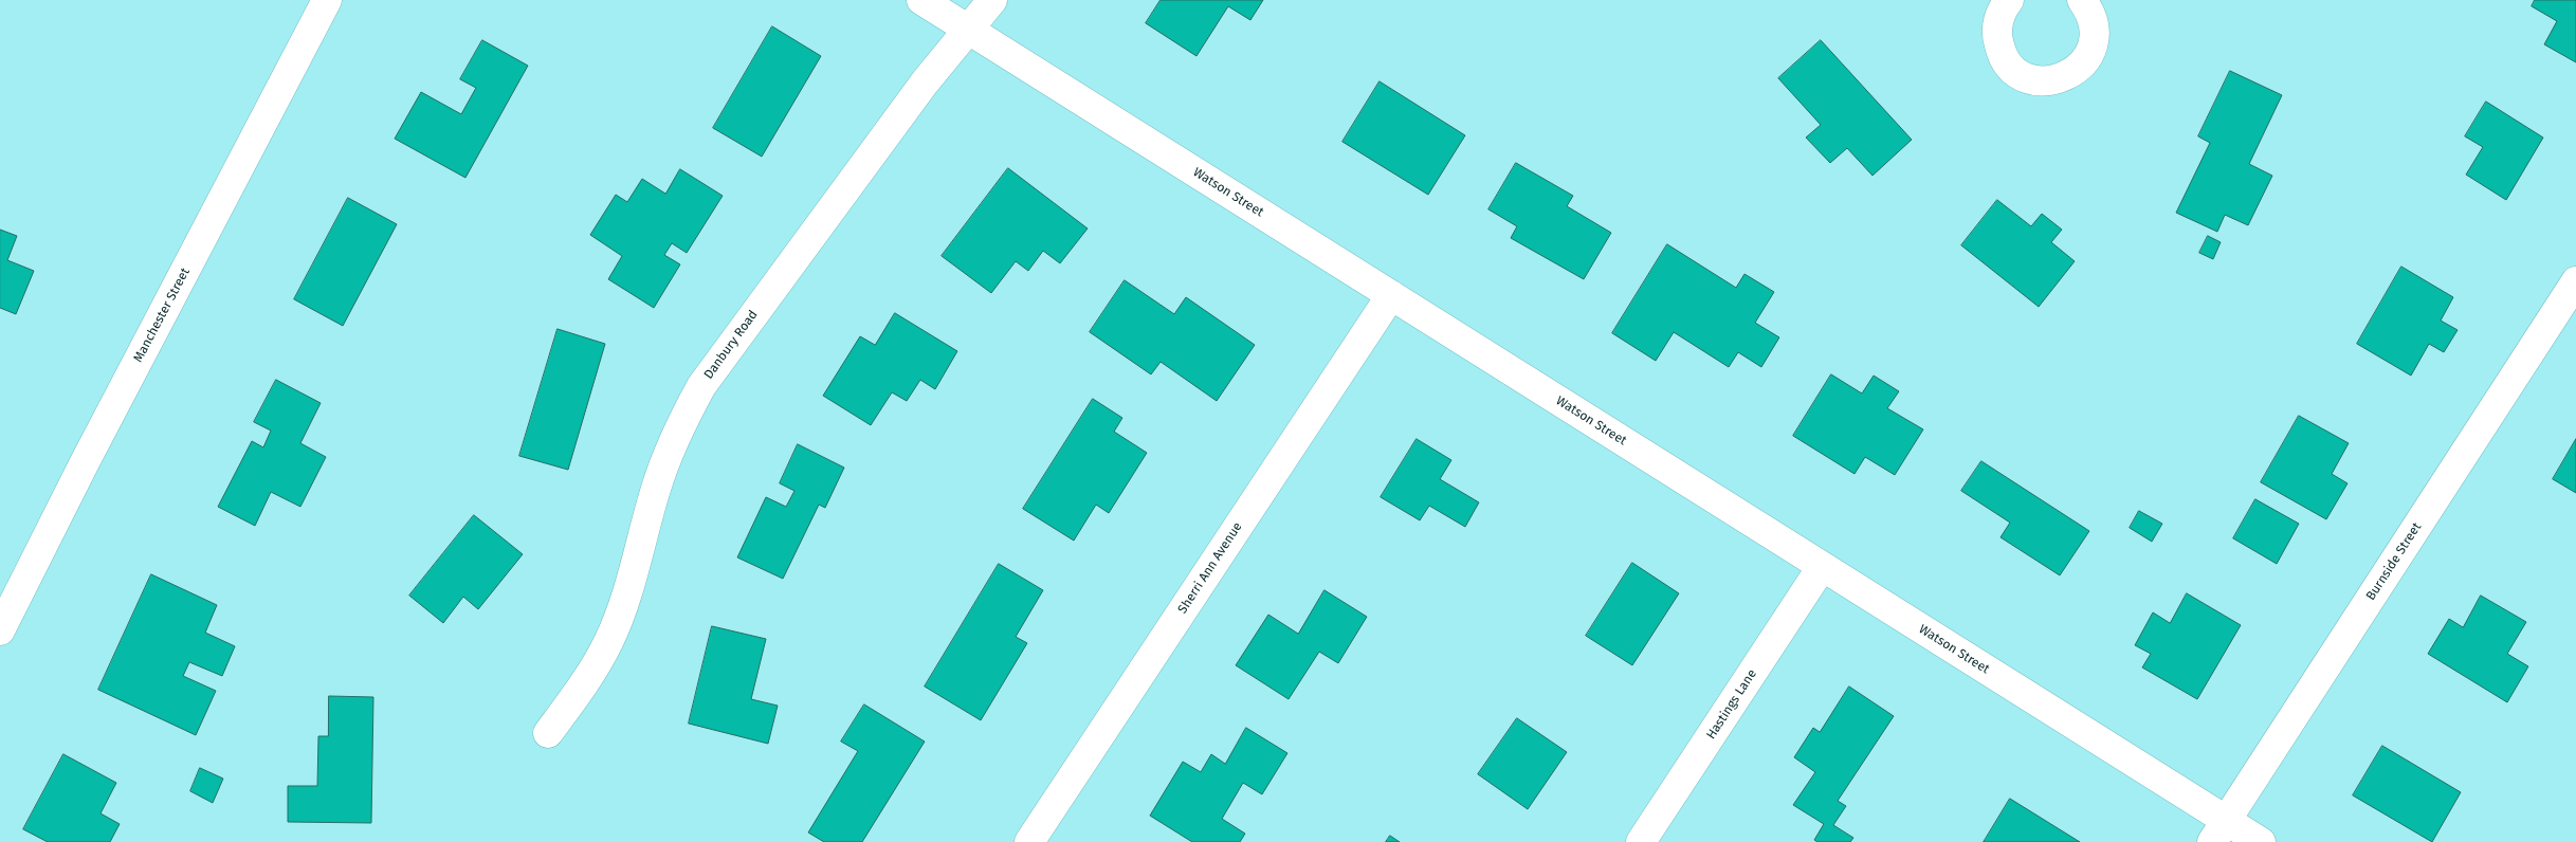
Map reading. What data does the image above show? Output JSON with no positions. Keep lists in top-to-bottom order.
{
  "streets": {
    "street": [
      "Watson Street",
      "Manchester Street",
      "Danbury Road",
      "Burnside Street",
      "Sherri Ann Avenue",
      "Hastings Lane"
    ]
  },
  "crossings": [
    ["Watson Street", "Danbury Road"],
    ["Watson Street", "Burnside Street"],
    ["Watson Street", "Sherri Ann Avenue"],
    ["Watson Street", "Hastings Lane"]
  ]
}
